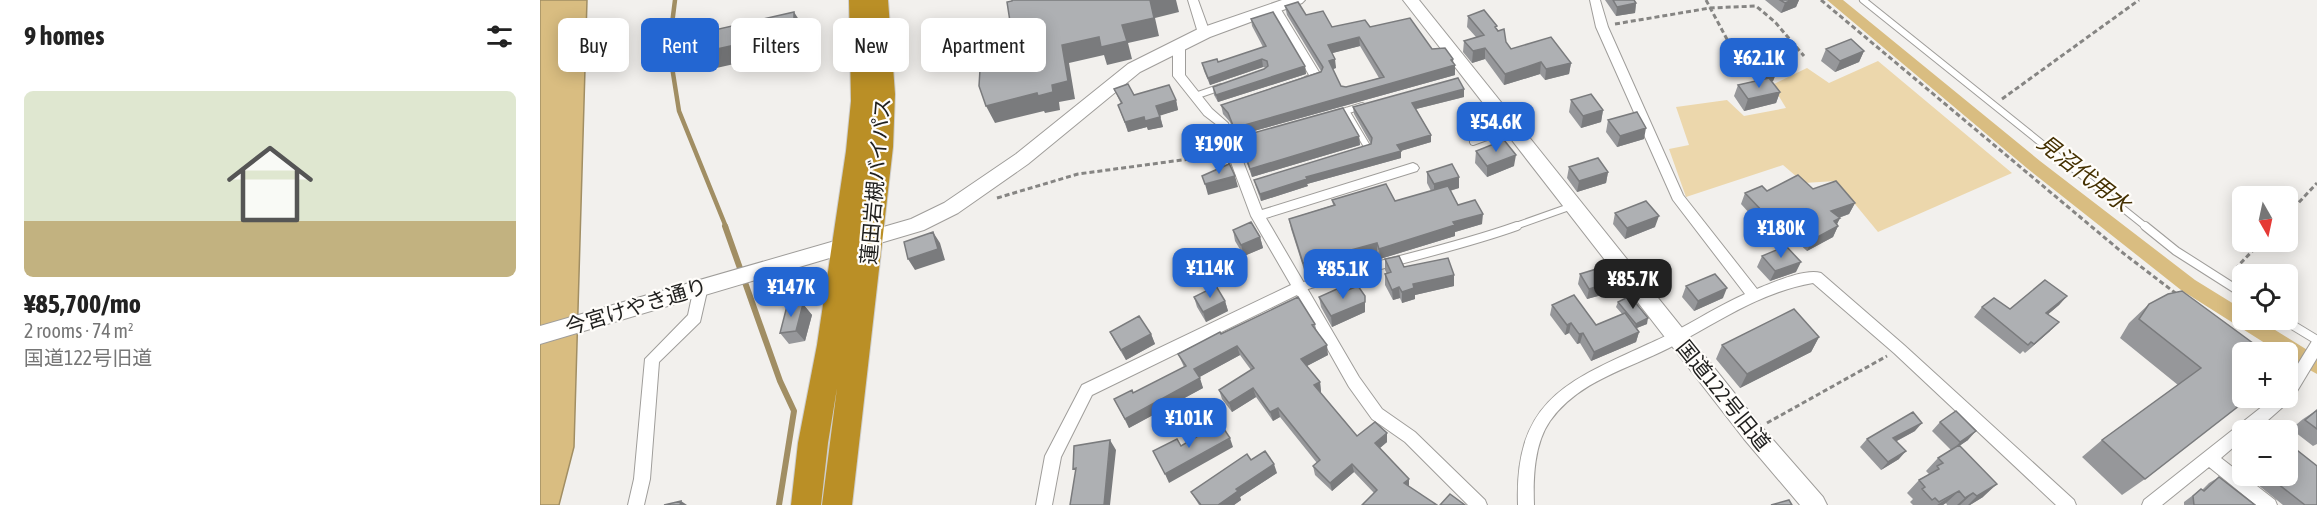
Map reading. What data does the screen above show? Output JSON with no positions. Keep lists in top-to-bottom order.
{
  "streets": {
    "highway": ["蓮田岩槻バイパス"],
    "street": ["今宮けやき通り", "国道122号旧道"]
  },
  "crossings": [
    ["蓮田岩槻バイパス", "今宮けやき通り"]
  ],
  "water": ["見沼代用水"],
  "north": "bottom",
  "page": {
    "heading": "9 homes",
    "chip": [
      "Buy",
      "Rent",
      "Filters",
      "New",
      "Apartment"
    ],
    "price": [
      "¥62.1K",
      "¥54.6K",
      "¥190K",
      "¥180K",
      "¥114K",
      "¥85.1K",
      "¥85.7K",
      "¥147K",
      "¥101K"
    ],
    "list": [
      {
        "name": "¥85,700/mo",
        "note": "2 rooms · 74 m² · 国道122号旧道"
      }
    ],
    "map_buttons": ["+", "−"]
  }
}
